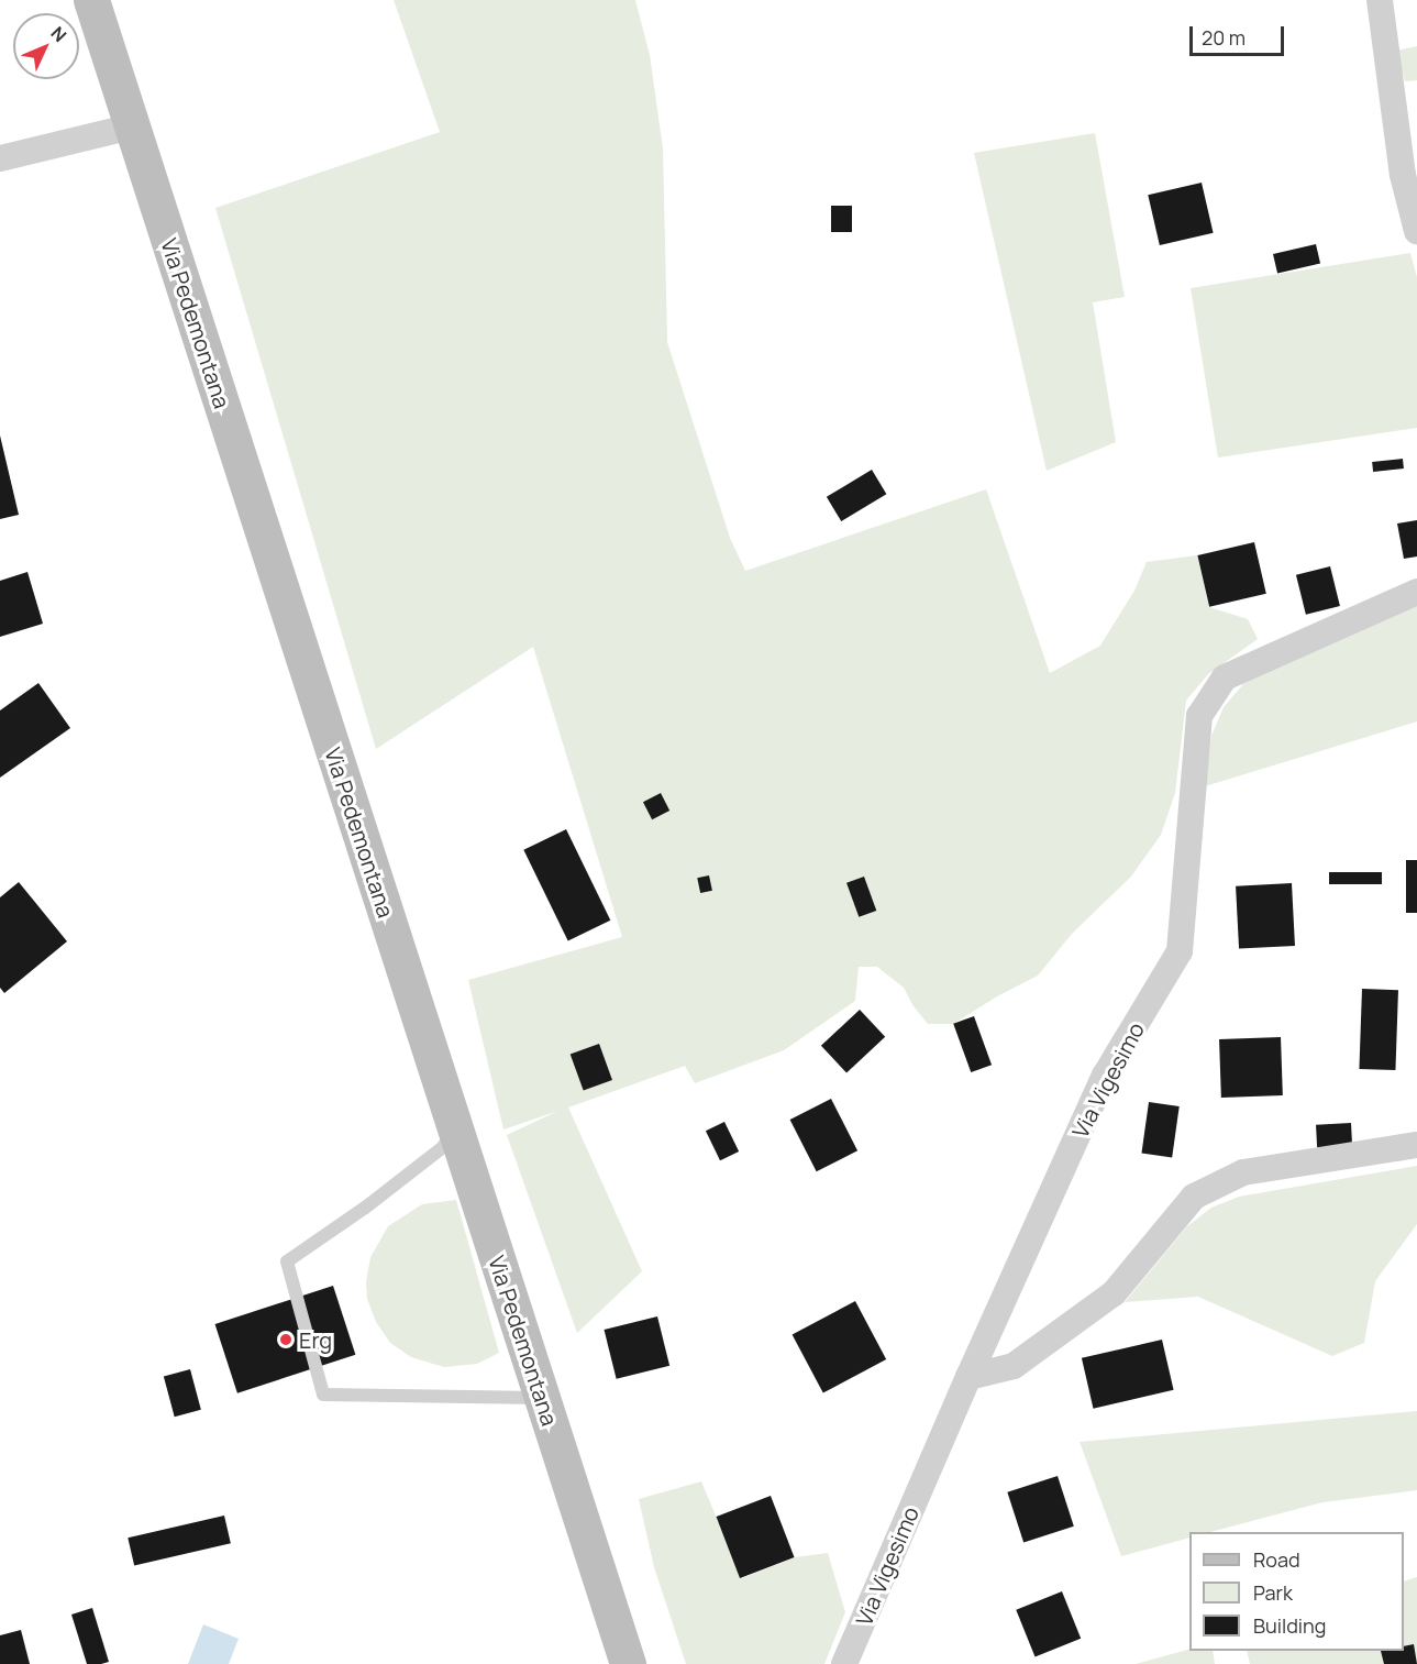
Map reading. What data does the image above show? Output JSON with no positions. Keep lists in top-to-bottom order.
{
  "streets": {
    "street": ["Via Pedemontana", "Via Vigesimo"]
  },
  "places": ["Erg"],
  "legend": ["Road", "Park", "Building"],
  "scale_bar": "20 m",
  "north": "top right"
}
